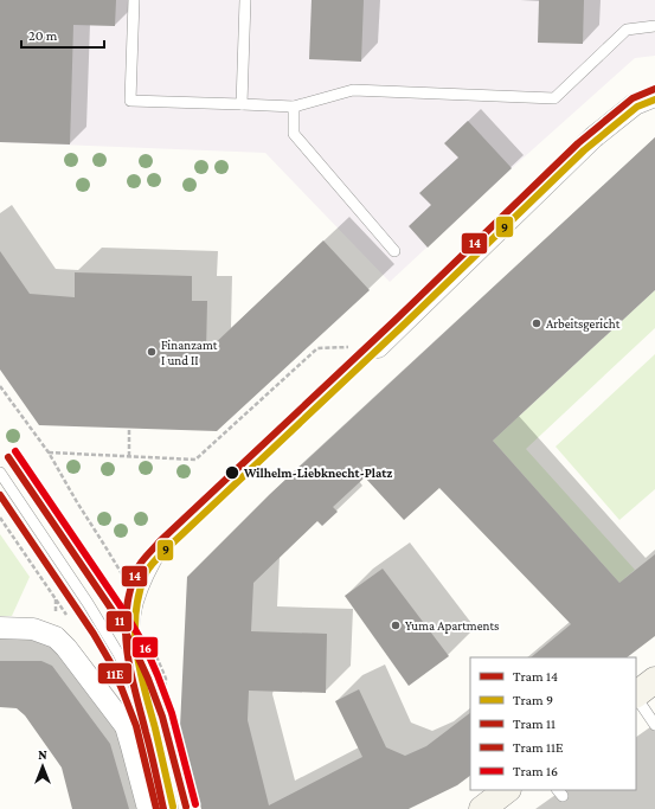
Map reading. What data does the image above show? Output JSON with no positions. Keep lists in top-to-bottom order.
{
  "places": [
    "Arbeitsgericht",
    "Finanzamt I und II",
    "Wilhelm-Liebknecht-Platz",
    "Yuma Apartments"
  ],
  "lines": [
    "tram line 14",
    "tram line 9",
    "tram line 16",
    "tram line 11",
    "tram line 11E"
  ],
  "legend": [
    "Tram 14",
    "Tram 9",
    "Tram 11",
    "Tram 11E",
    "Tram 16"
  ],
  "scale_bar": "20 m",
  "north": "top"
}
